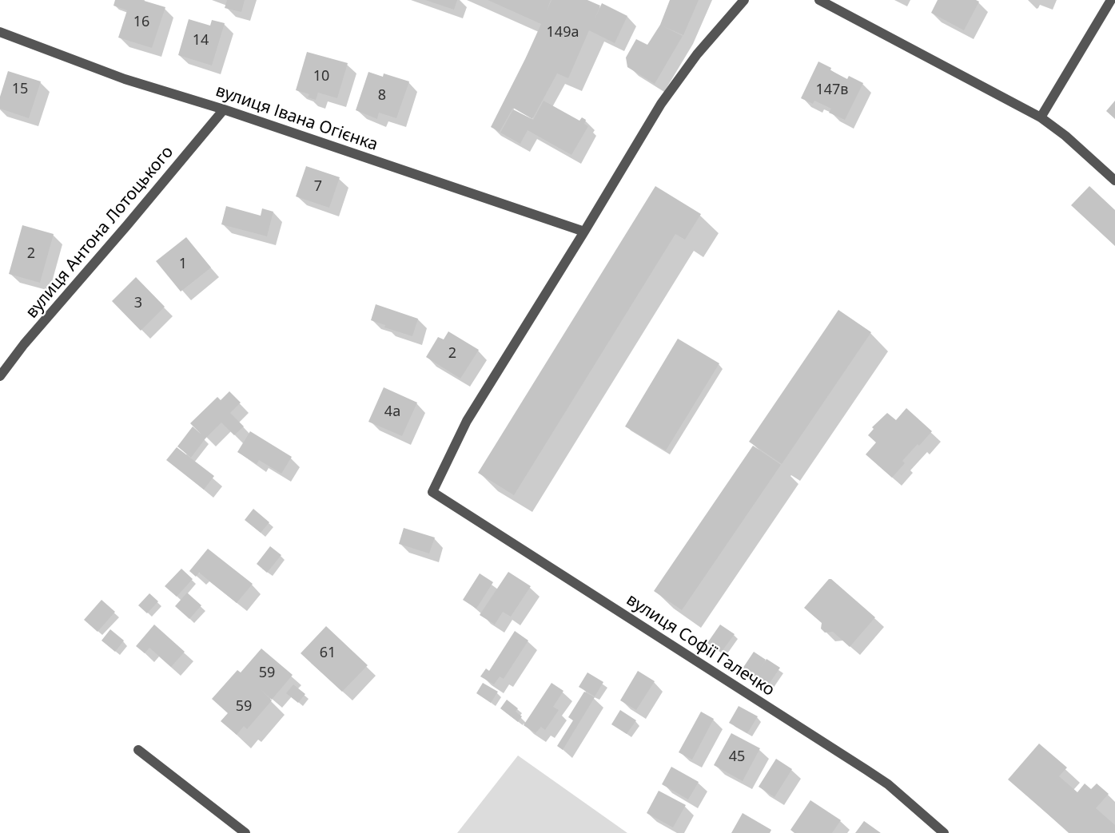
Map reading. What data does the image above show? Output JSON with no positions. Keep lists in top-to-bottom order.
{
  "streets": {
    "street": ["вулиця Івана Огієнка", "вулиця Антона Лотоцького", "вулиця Софії Галечко"]
  },
  "crossings": [
    ["вулиця Івана Огієнка", "вулиця Антона Лотоцького"],
    ["вулиця Івана Огієнка", "вулиця Софії Галечко"]
  ],
  "house_numbers": [
    "16",
    "149а",
    "14",
    "10",
    "15",
    "147в",
    "8",
    "7",
    "2",
    "1",
    "3",
    "2",
    "4а",
    "61",
    "59",
    "59",
    "45"
  ]
}
